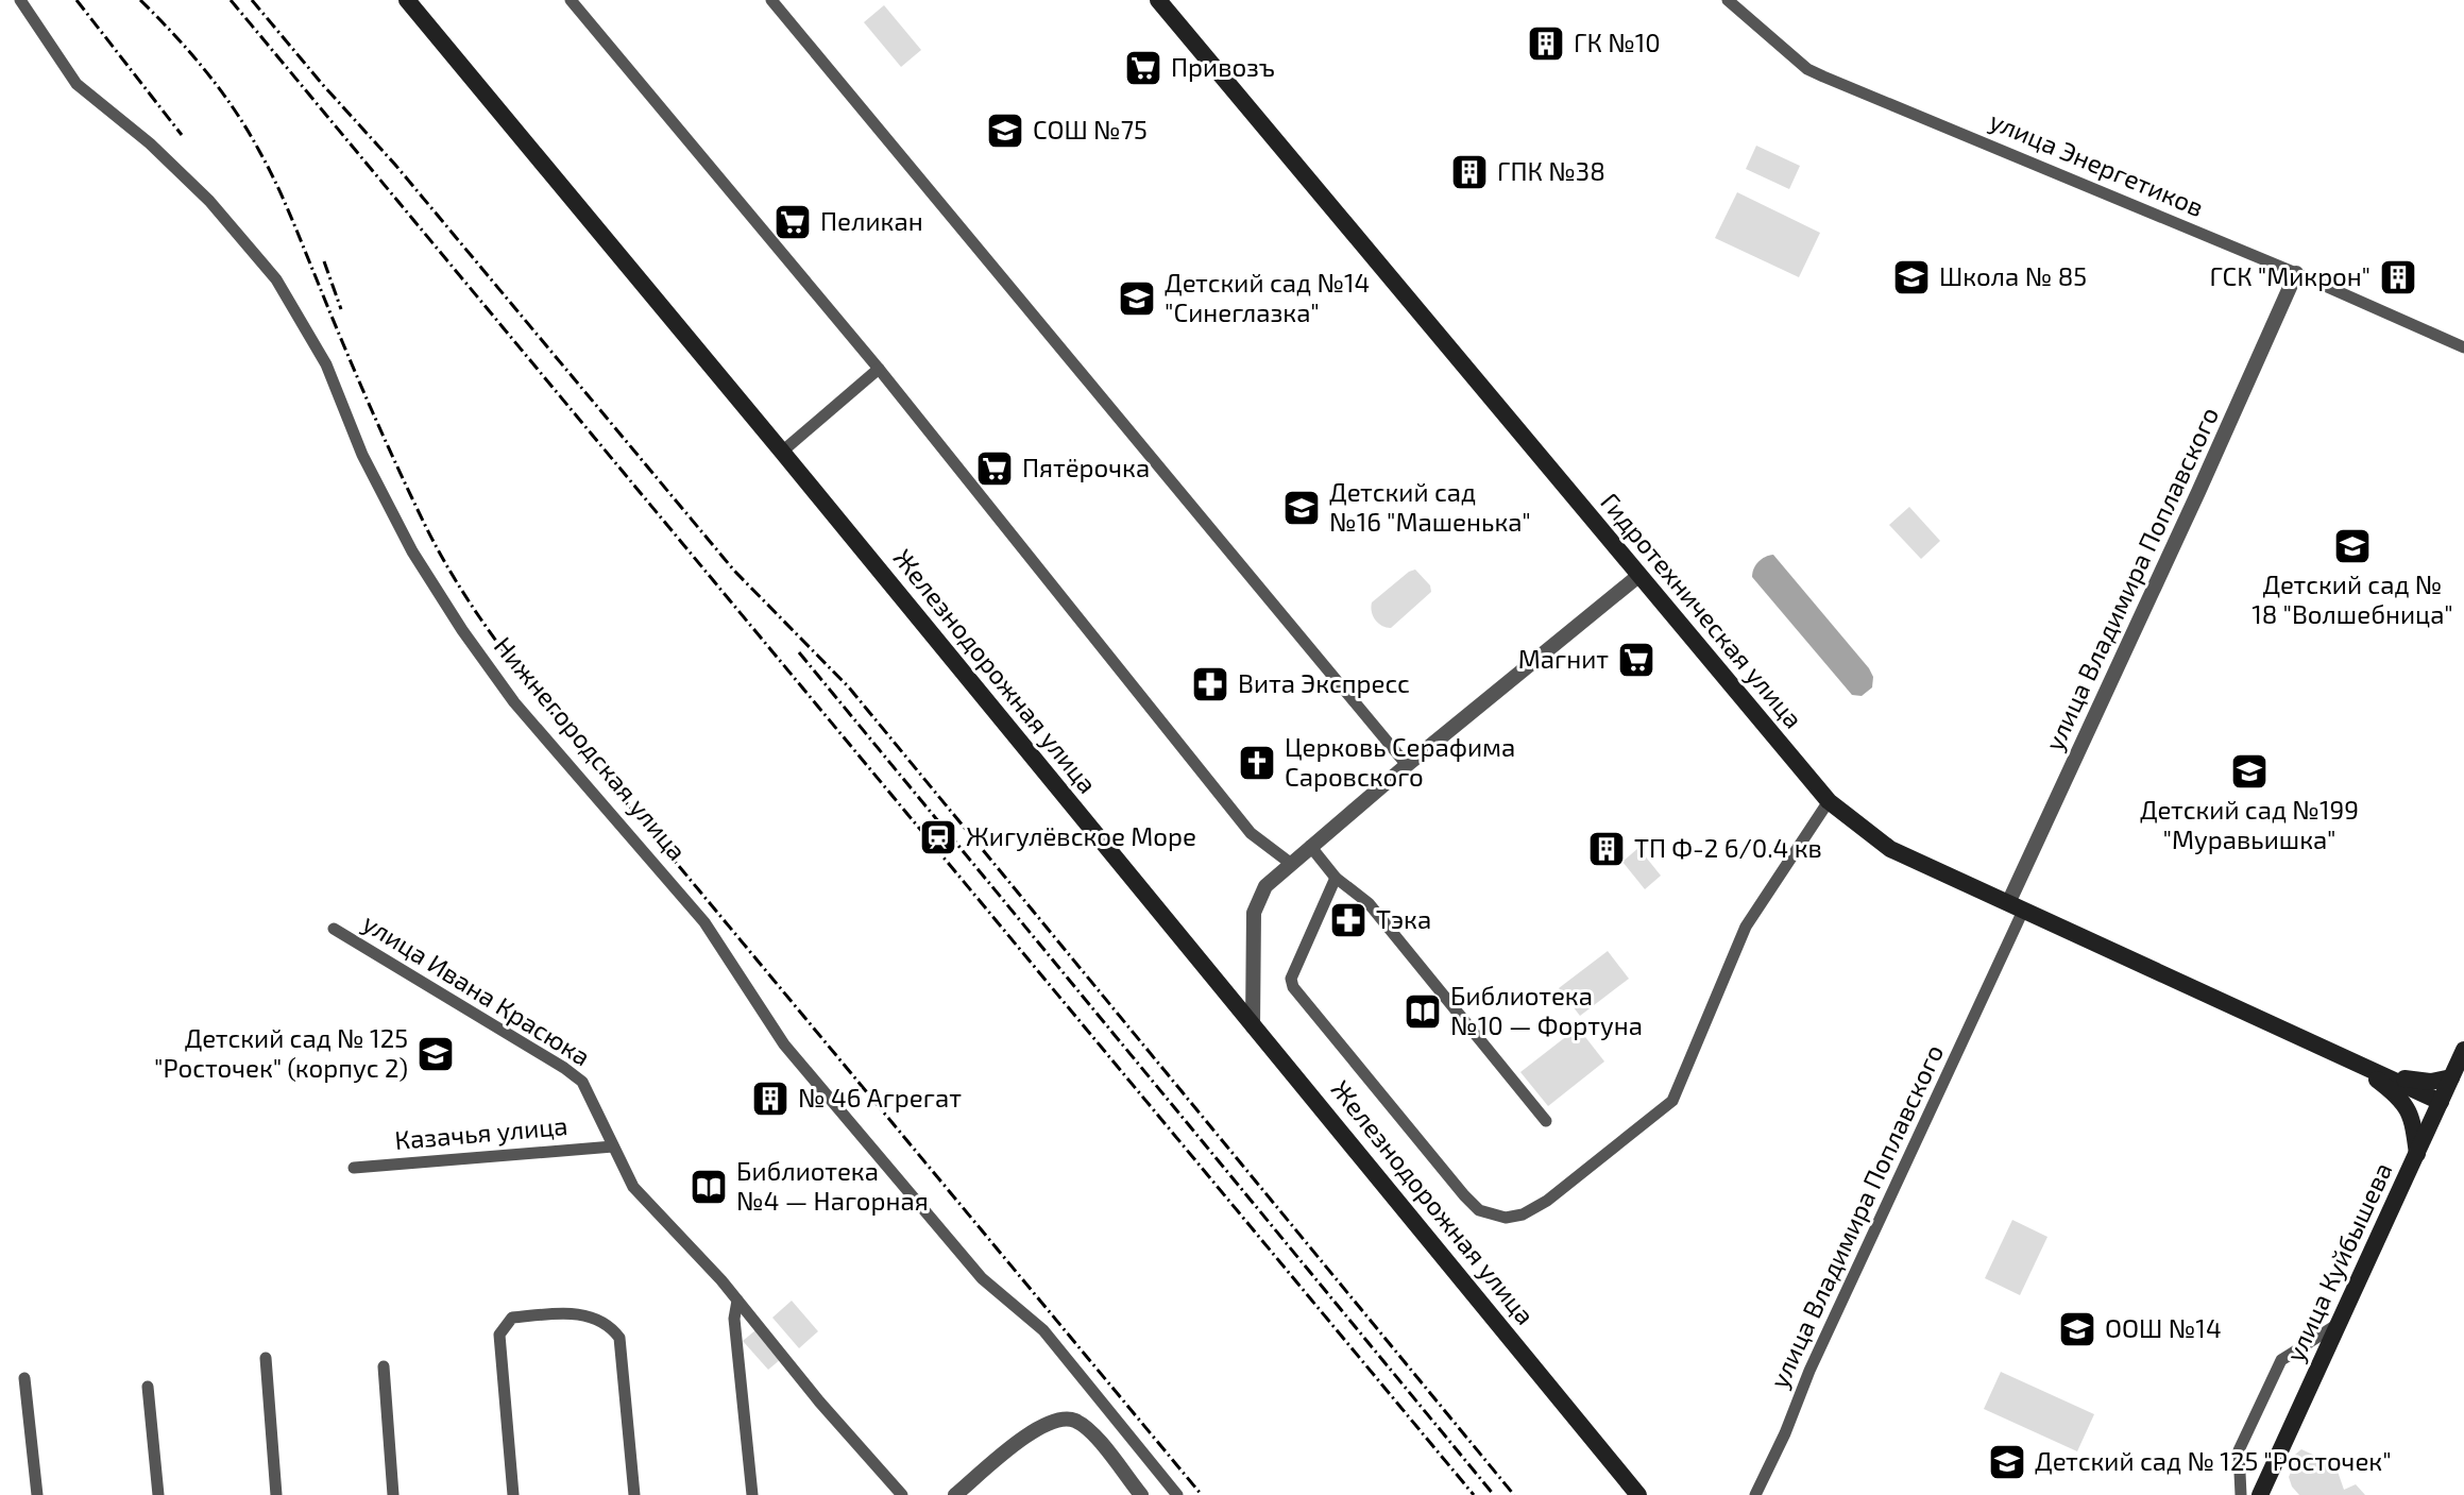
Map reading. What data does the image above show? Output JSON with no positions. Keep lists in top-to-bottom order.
{
  "streets": {
    "main road": ["Гидротехническая улица", "Железнодорожная улица", "улица Куйбышева"],
    "street": [
      "улица Энергетиков",
      "улица Владимира Поплавского",
      "Нижнегородская улица",
      "улица Ивана Красюка",
      "Казачья улица"
    ]
  },
  "crossings": [
    ["улица Энергетиков", "улица Владимира Поплавского"],
    ["улица Владимира Поплавского", "Гидротехническая улица"],
    ["улица Ивана Красюка", "Казачья улица"]
  ],
  "places": {
    "building": [
      "ГК №10",
      "ГПК №38",
      "ГСК \"Микрон\"",
      "ТП Ф-2 6/0.4 кв",
      "№ 46 Агрегат"
    ],
    "supermarket": [
      "Привозъ",
      "Пеликан",
      "Пятёрочка",
      "Магнит"
    ],
    "school or university": [
      "СОШ №75",
      "Школа № 85",
      "Детский сад №14 \"Синеглазка\"",
      "Детский сад №16 \"Машенька\"",
      "Детский сад № 18 \"Волшебница\"",
      "Детский сад №199 \"Муравьишка\"",
      "Детский сад № 125 \"Росточек\" (корпус 2)",
      "ООШ №14",
      "Детский сад № 125 \"Росточек\""
    ],
    "pharmacy": ["Вита Экспресс", "Тэка"],
    "church": ["Церковь Серафима Саровского"],
    "station": ["Жигулёвское Море"],
    "library": ["Библиотека №10 — Фортуна", "Библиотека №4 — Нагорная"]
  }
}
